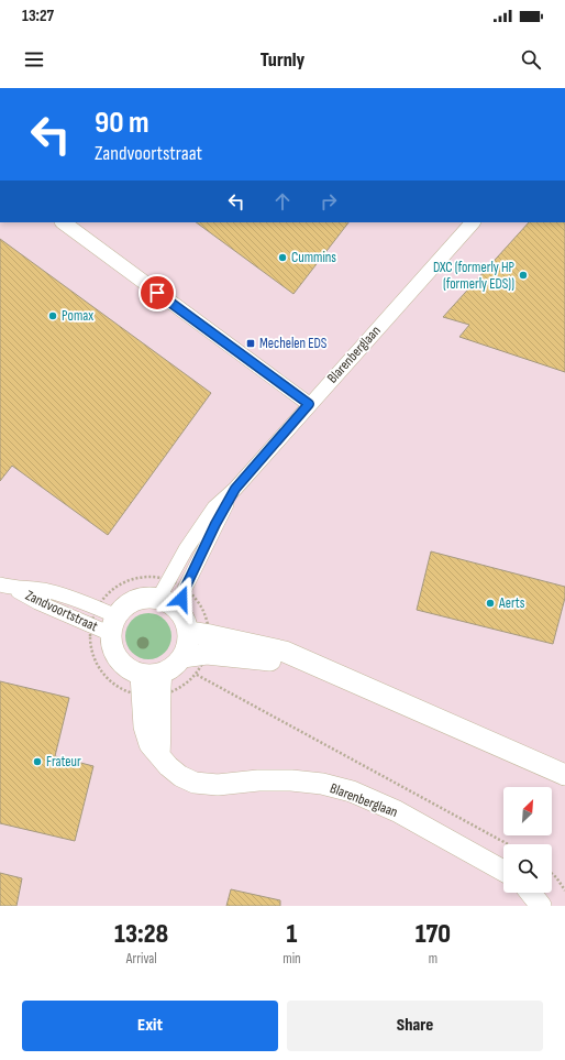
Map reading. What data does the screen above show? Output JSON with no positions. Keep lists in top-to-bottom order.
{
  "streets": {
    "street": ["Blarenberglaan", "Zandvoortstraat"]
  },
  "crossings": [
    ["Blarenberglaan", "Zandvoortstraat"]
  ],
  "places": {
    "other": [
      "Cummins",
      "DXC (formerly HP (formerly EDS))",
      "Pomax",
      "Aerts",
      "Frateur"
    ],
    "transit": ["Mechelen EDS"]
  },
  "north": "top right",
  "page": {
    "status": "13:27",
    "header": "Turnly",
    "turn": ["90 m", "Zandvoortstraat"],
    "eta": [
      "13:28",
      "Arrival",
      "1",
      "min",
      "170",
      "m"
    ],
    "buttons": ["Exit", "Share"]
  }
}
